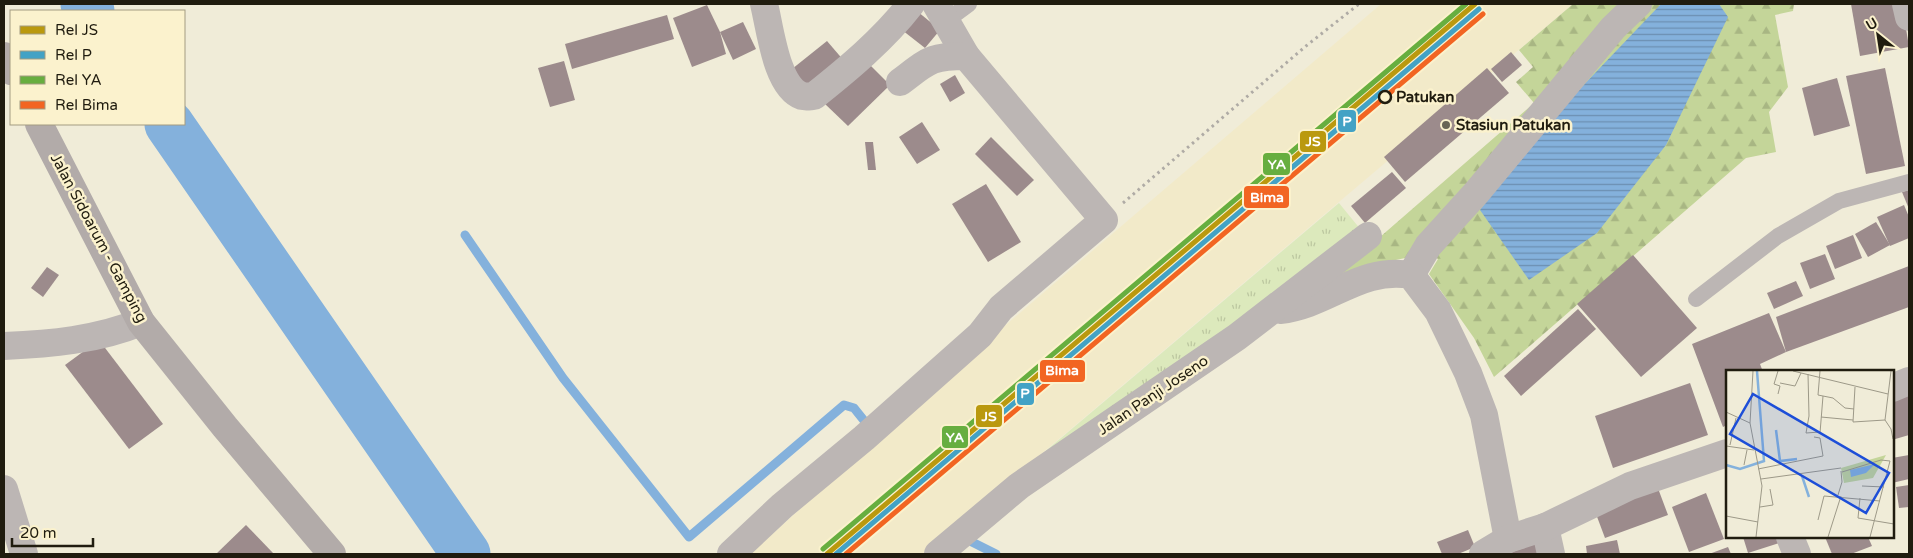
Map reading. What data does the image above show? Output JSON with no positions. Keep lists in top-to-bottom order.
{
  "streets": {
    "main road": ["Jalan Sidoarum - Gamping"],
    "street": ["Jalan Panji Joseno"]
  },
  "places": ["Patukan", "Stasiun Patukan"],
  "lines": [
    "rail line JS",
    "rail line YA",
    "rail line P",
    "rail line Bima"
  ],
  "legend": [
    "Rel JS",
    "Rel P",
    "Rel YA",
    "Rel Bima"
  ],
  "scale_bar": "20 m",
  "north": "top left"
}
